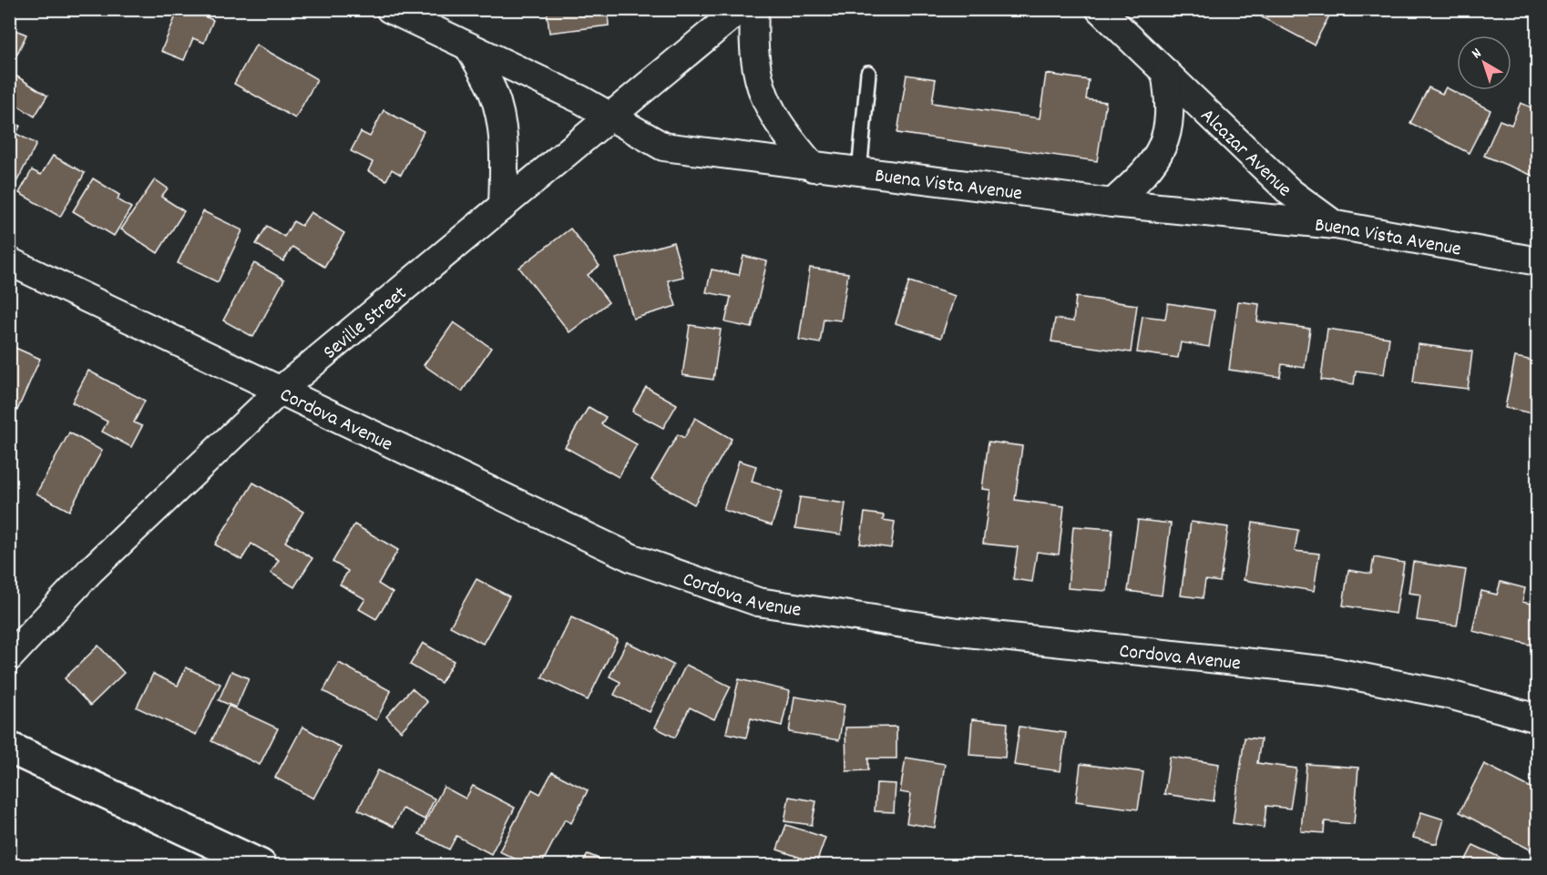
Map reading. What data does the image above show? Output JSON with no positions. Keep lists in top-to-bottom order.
{
  "streets": {
    "street": [
      "Alcazar Avenue",
      "Buena Vista Avenue",
      "Seville Street",
      "Cordova Avenue"
    ]
  },
  "crossings": [
    ["Alcazar Avenue", "Buena Vista Avenue"],
    ["Buena Vista Avenue", "Seville Street"],
    ["Seville Street", "Cordova Avenue"]
  ],
  "north": "top left"
}
